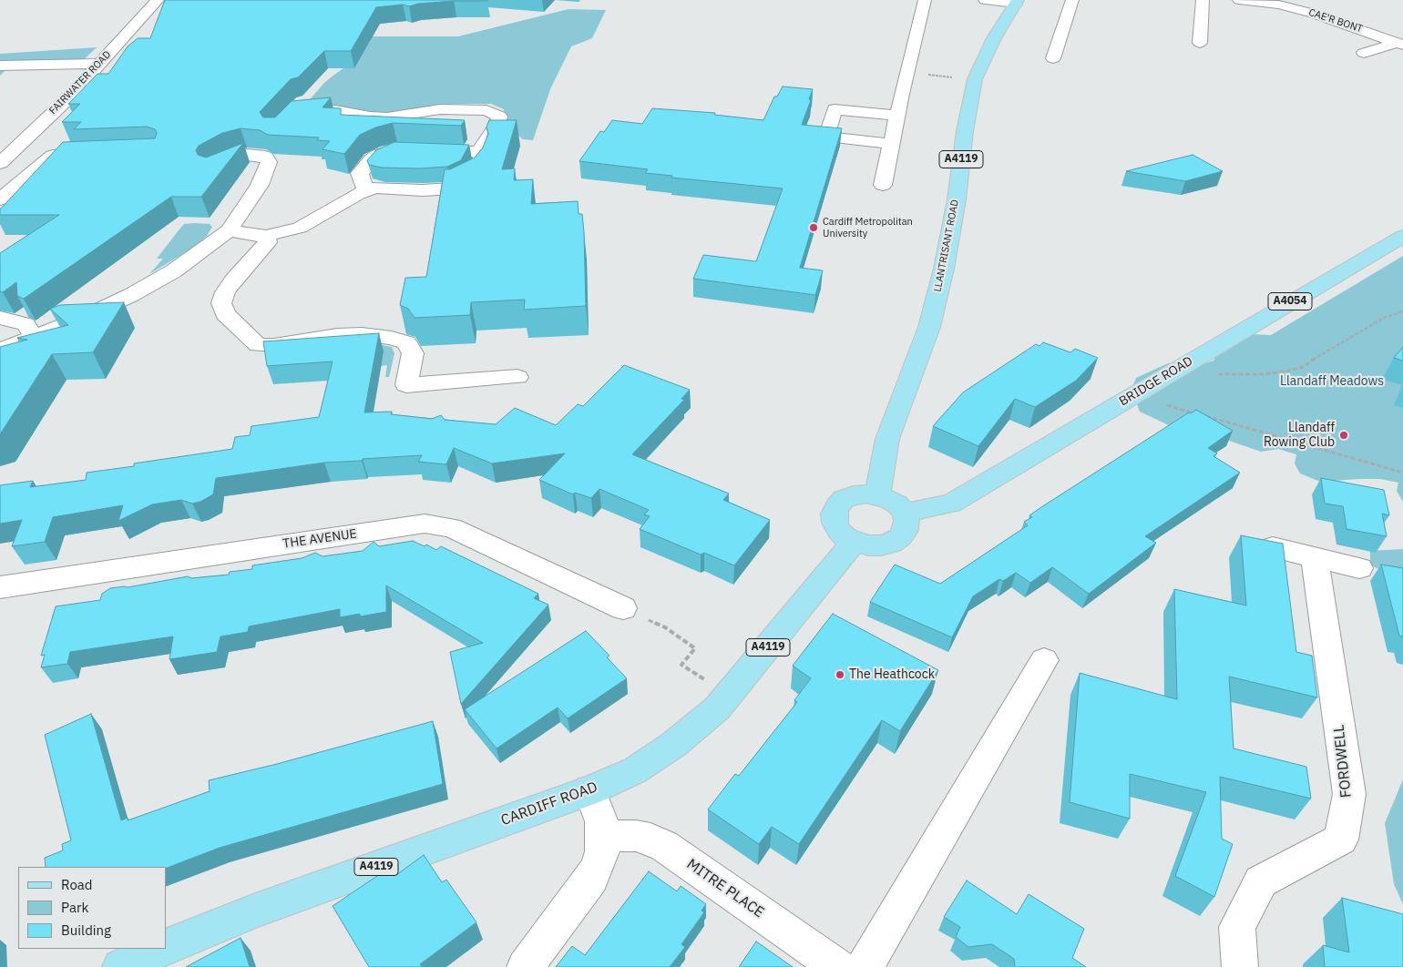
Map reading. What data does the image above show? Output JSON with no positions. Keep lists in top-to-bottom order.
{
  "streets": {
    "main road": [
      "A4119",
      "LLANTRISANT ROAD",
      "A4054",
      "BRIDGE ROAD",
      "CARDIFF ROAD"
    ],
    "street": [
      "CAE'R BONT",
      "FAIRWATER ROAD",
      "THE AVENUE",
      "FORDWELL",
      "MITRE PLACE"
    ]
  },
  "crossings": [
    ["LLANTRISANT ROAD", "BRIDGE ROAD"],
    ["LLANTRISANT ROAD", "CARDIFF ROAD"],
    ["BRIDGE ROAD", "CARDIFF ROAD"]
  ],
  "parks": ["Llandaff Meadows"],
  "places": ["Cardiff Metropolitan University", "Llandaff Rowing Club", "The Heathcock"],
  "legend": ["Road", "Park", "Building"]
}
